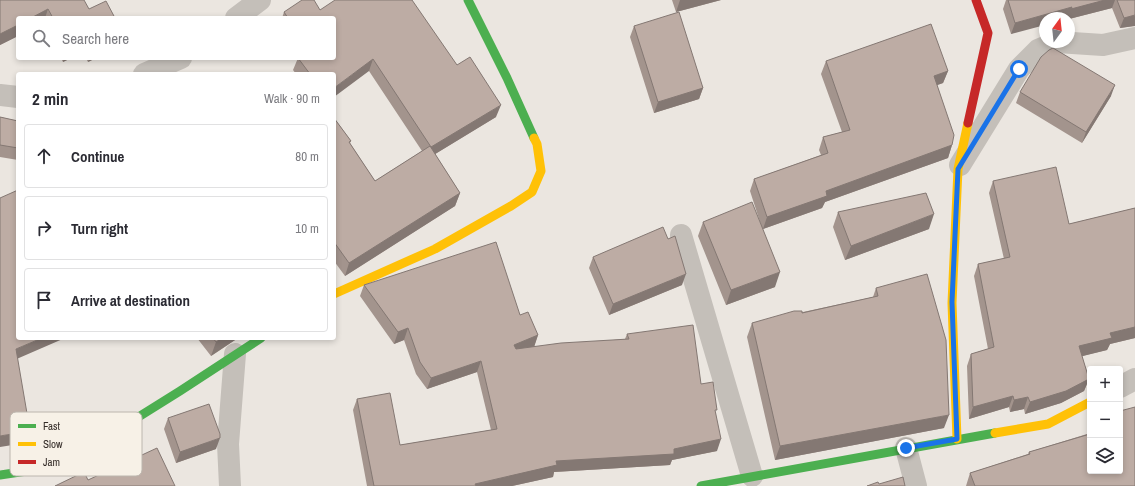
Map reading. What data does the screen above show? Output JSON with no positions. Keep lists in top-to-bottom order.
{
  "legend": ["Fast", "Slow", "Jam"],
  "north": "top",
  "page": {
    "search": "Search here",
    "heading": ["2 min", "Walk · 90 m"],
    "list": [
      ["Continue", "80 m"],
      ["Turn right", "10 m"],
      "Arrive at destination"
    ],
    "map_buttons": ["+", "−"]
  }
}
